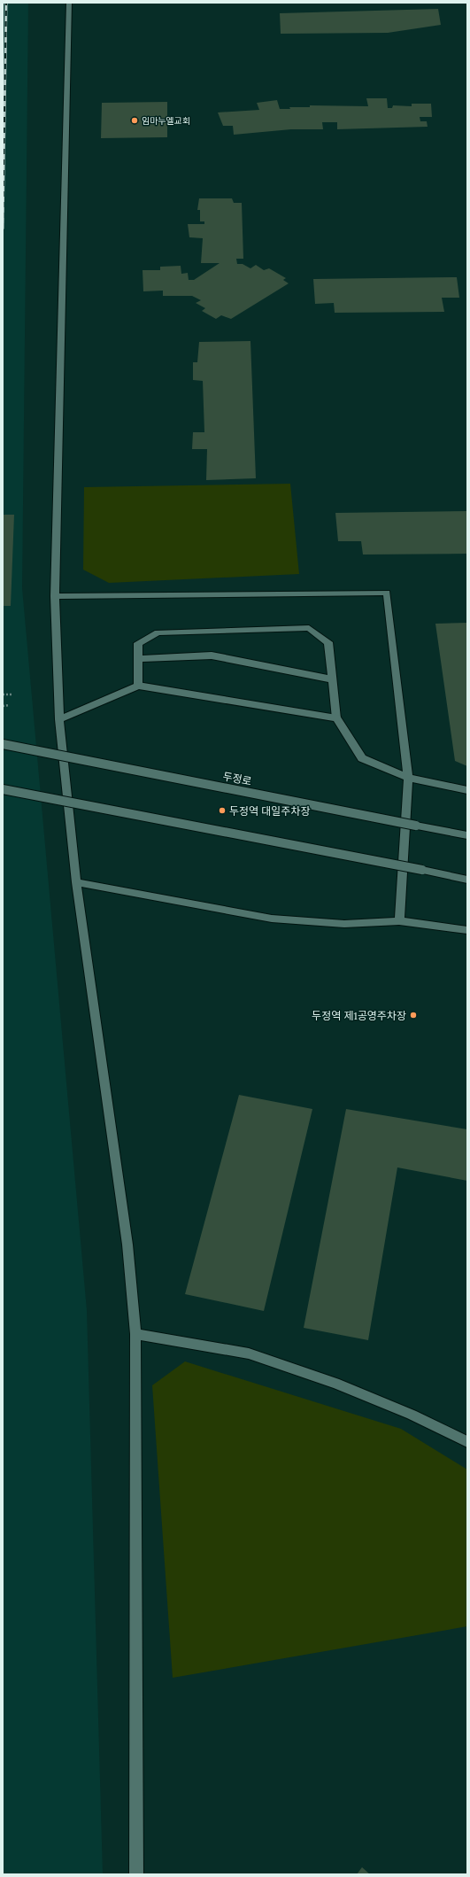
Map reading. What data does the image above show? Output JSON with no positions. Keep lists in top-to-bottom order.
{
  "streets": {
    "street": ["두정로"]
  },
  "places": ["임마누엘교회", "두정역 대일주차장", "두정역 제1공영주차장"]
}
